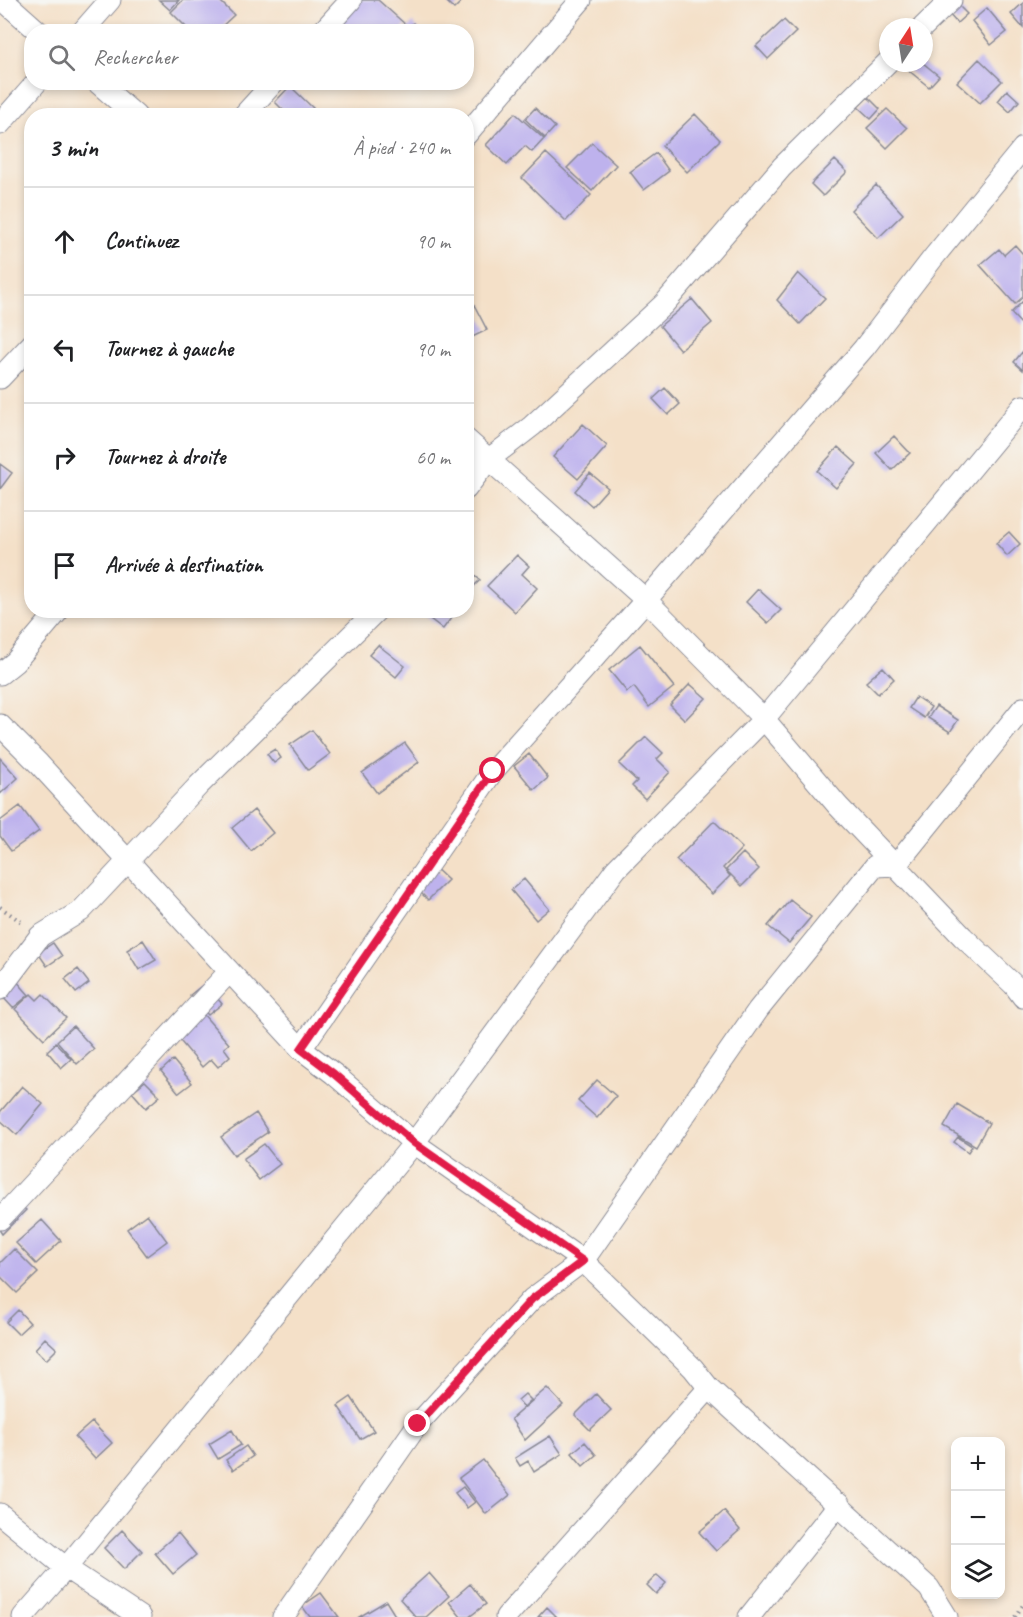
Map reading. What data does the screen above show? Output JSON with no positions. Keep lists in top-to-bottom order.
{
  "north": "top",
  "page": {
    "search": "Rechercher",
    "heading": ["3 min", "À pied · 240 m"],
    "list": [
      ["Continuez", "90 m"],
      ["Tournez à gauche", "90 m"],
      ["Tournez à droite", "60 m"],
      "Arrivée à destination"
    ],
    "map_buttons": ["+", "−"]
  }
}
